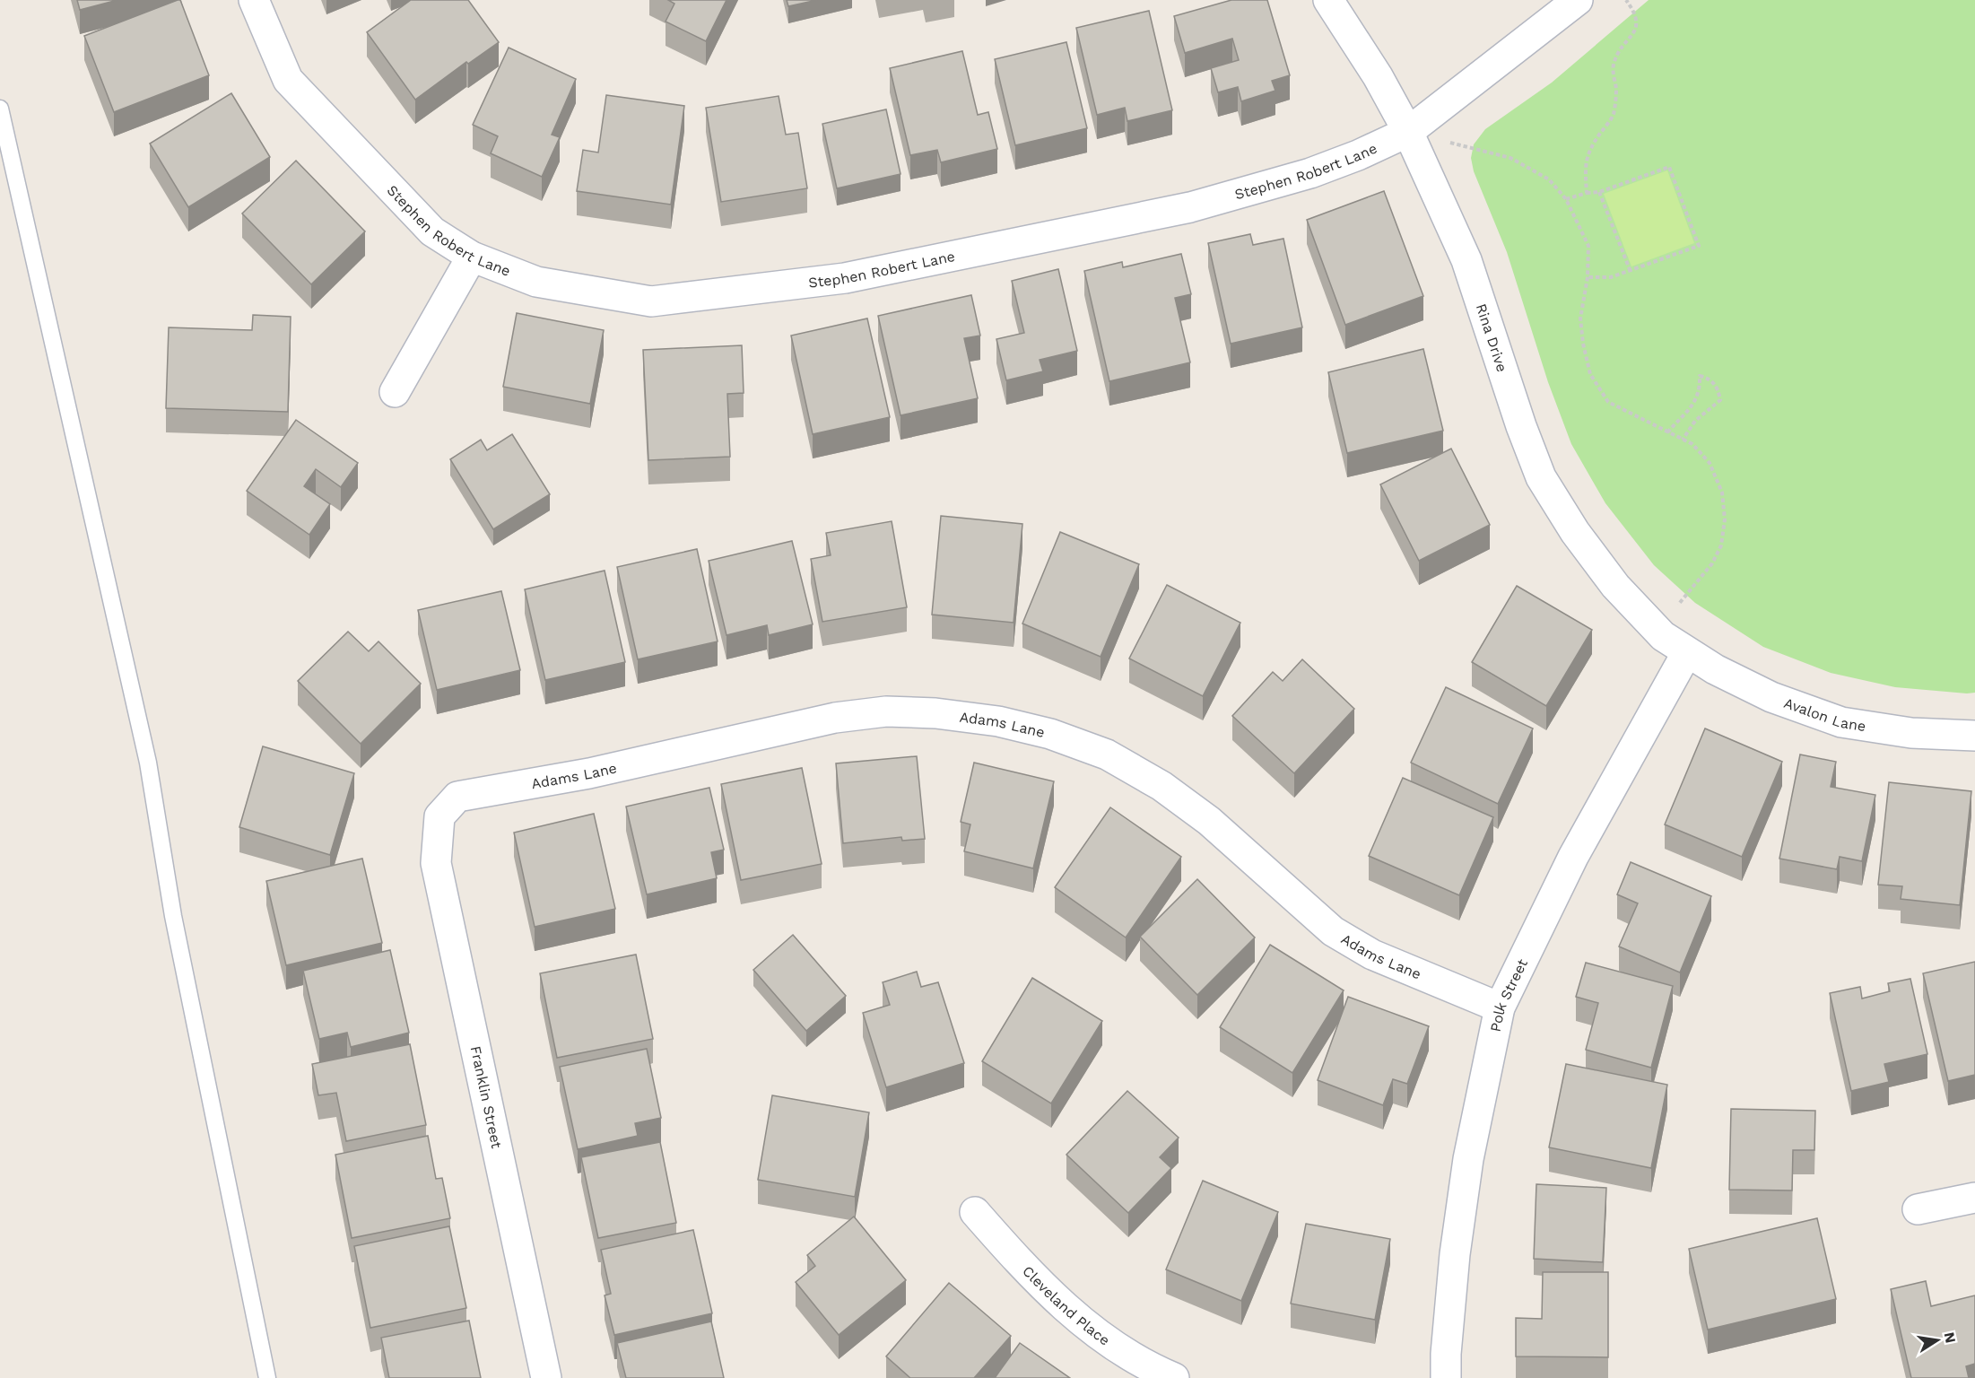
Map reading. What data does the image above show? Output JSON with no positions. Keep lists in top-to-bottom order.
{
  "streets": {
    "street": [
      "Stephen Robert Lane",
      "Rina Drive",
      "Avalon Lane",
      "Adams Lane",
      "Polk Street",
      "Franklin Street",
      "Cleveland Place"
    ]
  },
  "crossings": [
    ["Stephen Robert Lane", "Rina Drive"],
    ["Rina Drive", "Avalon Lane"],
    ["Rina Drive", "Polk Street"],
    ["Avalon Lane", "Polk Street"],
    ["Adams Lane", "Polk Street"],
    ["Adams Lane", "Franklin Street"]
  ],
  "north": "right"
}
